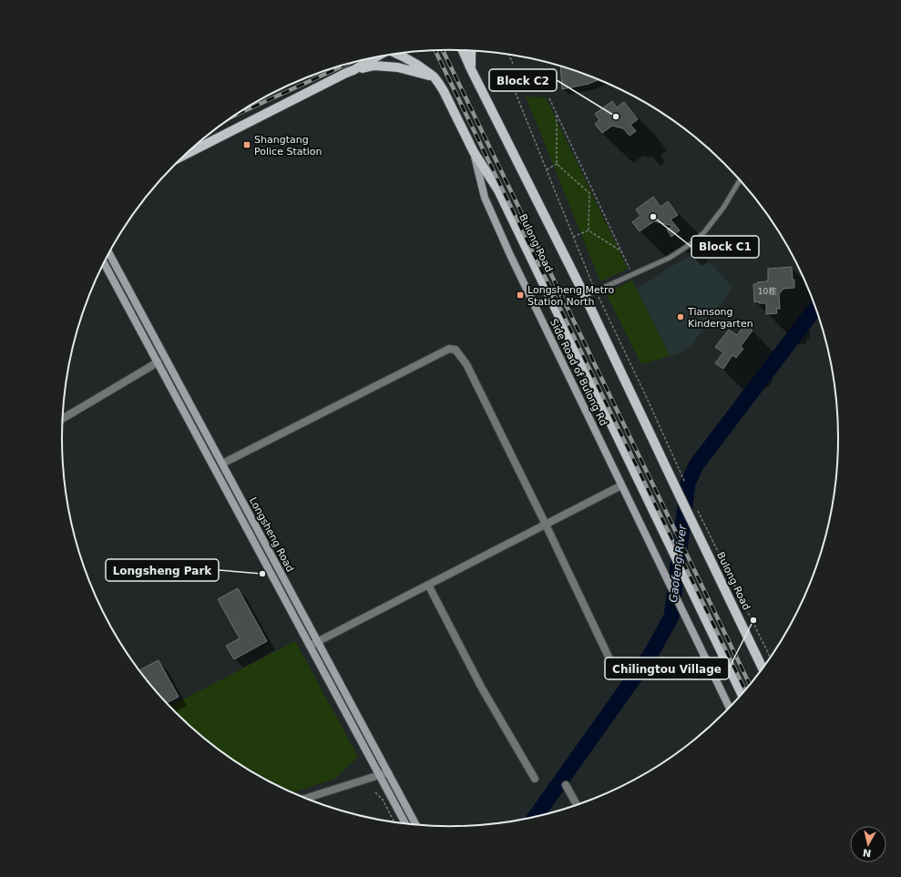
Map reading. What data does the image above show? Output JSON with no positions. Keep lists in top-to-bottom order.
{
  "streets": {
    "main road": ["Bulong Road", "Side Road of Bulong Rd", "Longsheng Road"]
  },
  "crossings": [
    ["Bulong Road", "Side Road of Bulong Rd"]
  ],
  "water": ["Gaofeng River"],
  "places": {
    "other": [
      "Block C2",
      "Block C1",
      "Tiansong Kindergarten",
      "Longsheng Park",
      "Chilingtou Village"
    ],
    "transit": ["Shangtang Police Station", "Longsheng Metro Station North"]
  },
  "house_numbers": ["10栋"],
  "north": "bottom"
}
